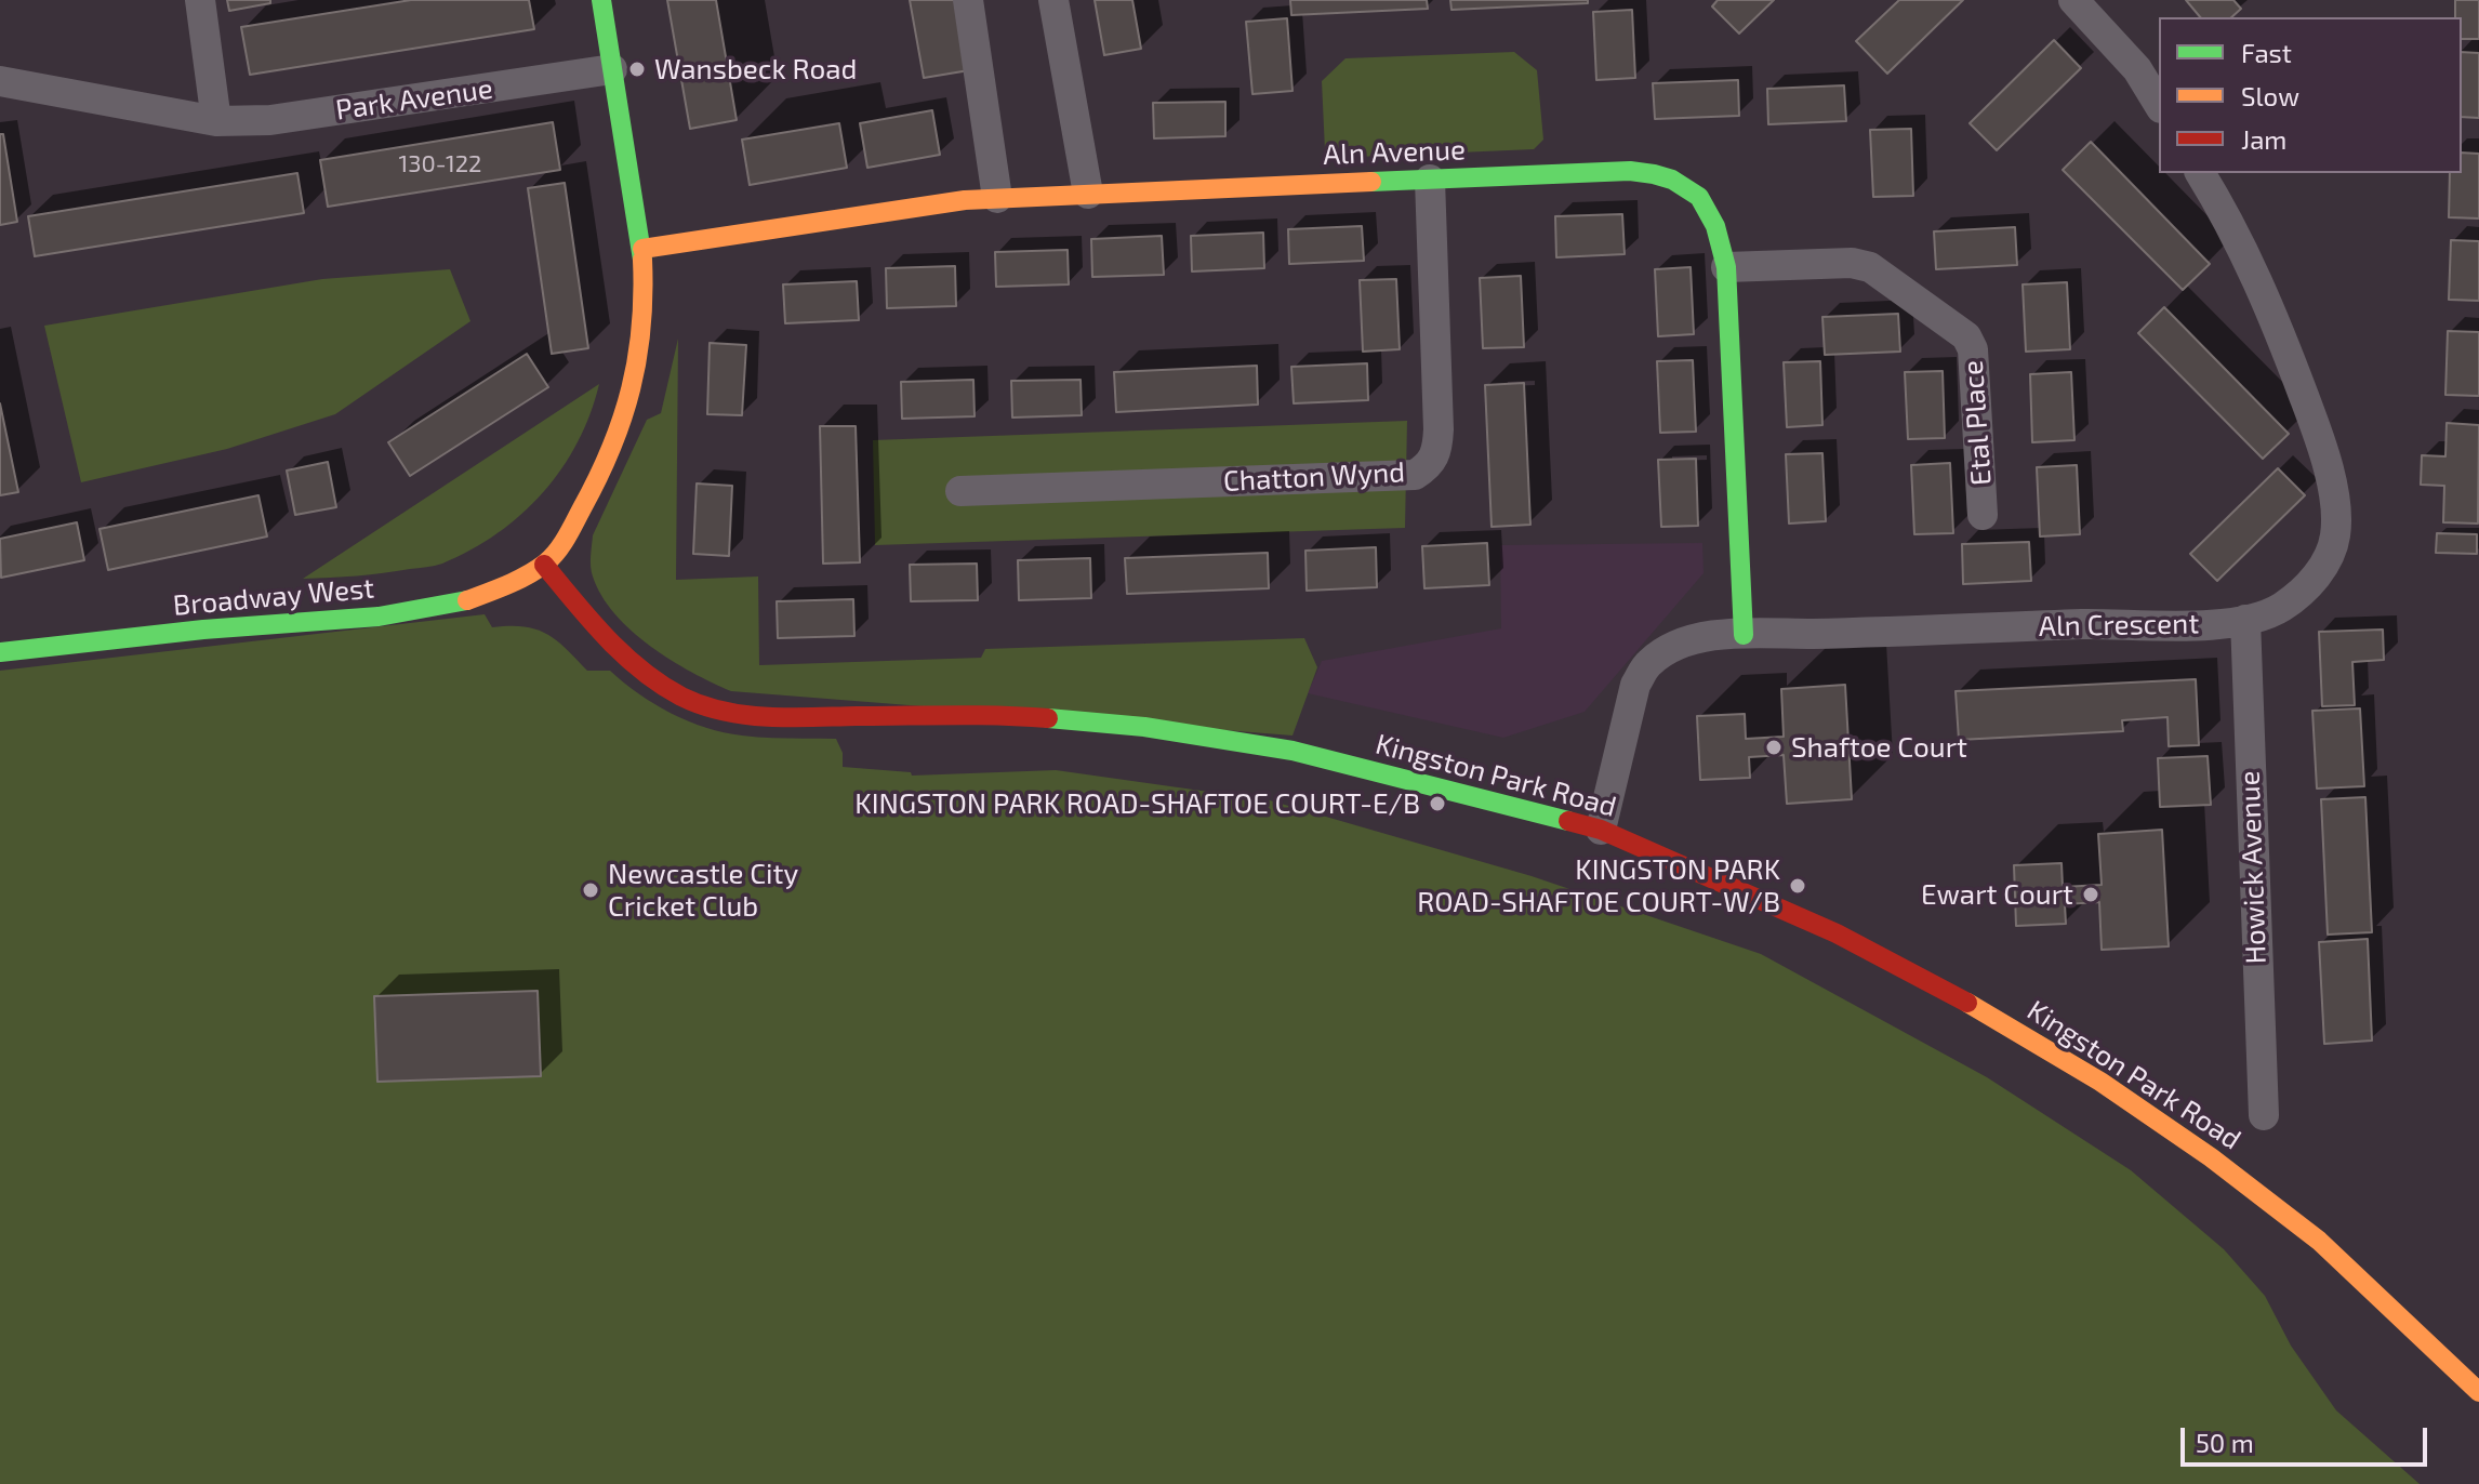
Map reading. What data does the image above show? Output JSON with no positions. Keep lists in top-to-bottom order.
{
  "streets": {
    "street": [
      "Park Avenue",
      "Aln Avenue",
      "Etal Place",
      "Chatton Wynd",
      "Broadway West",
      "Aln Crescent",
      "Kingston Park Road",
      "Howick Avenue"
    ]
  },
  "crossings": [
    ["Aln Avenue", "Etal Place"],
    ["Aln Avenue", "Chatton Wynd"],
    ["Aln Avenue", "Aln Crescent"],
    ["Broadway West", "Kingston Park Road"],
    ["Aln Crescent", "Kingston Park Road"],
    ["Aln Crescent", "Howick Avenue"]
  ],
  "places": [
    "Wansbeck Road",
    "Shaftoe Court",
    "KINGSTON PARK ROAD-SHAFTOE COURT-E/B",
    "KINGSTON PARK ROAD-SHAFTOE COURT-W/B",
    "Newcastle City Cricket Club",
    "Ewart Court"
  ],
  "house_numbers": ["130-122"],
  "legend": ["Fast", "Slow", "Jam"],
  "scale_bar": "50 m"
}
